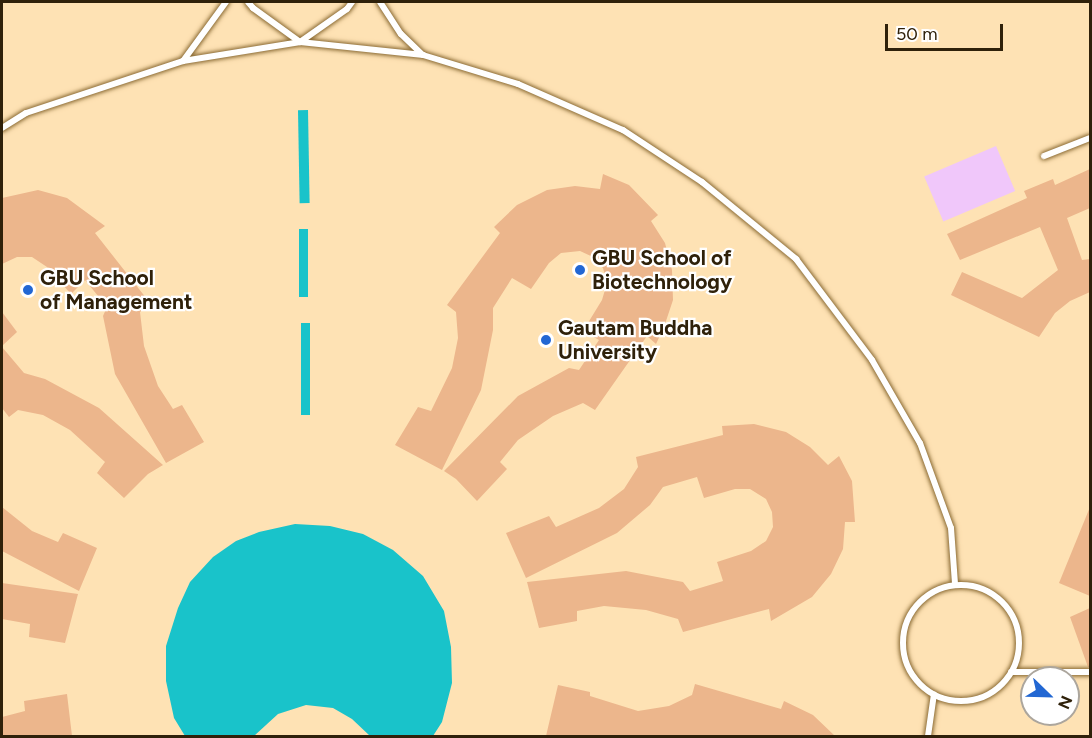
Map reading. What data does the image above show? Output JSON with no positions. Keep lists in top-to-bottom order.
{
  "places": ["GBU School of Biotechnology", "GBU School of Management", "Gautam Buddha University"],
  "scale_bar": "50 m",
  "north": "bottom right"
}
